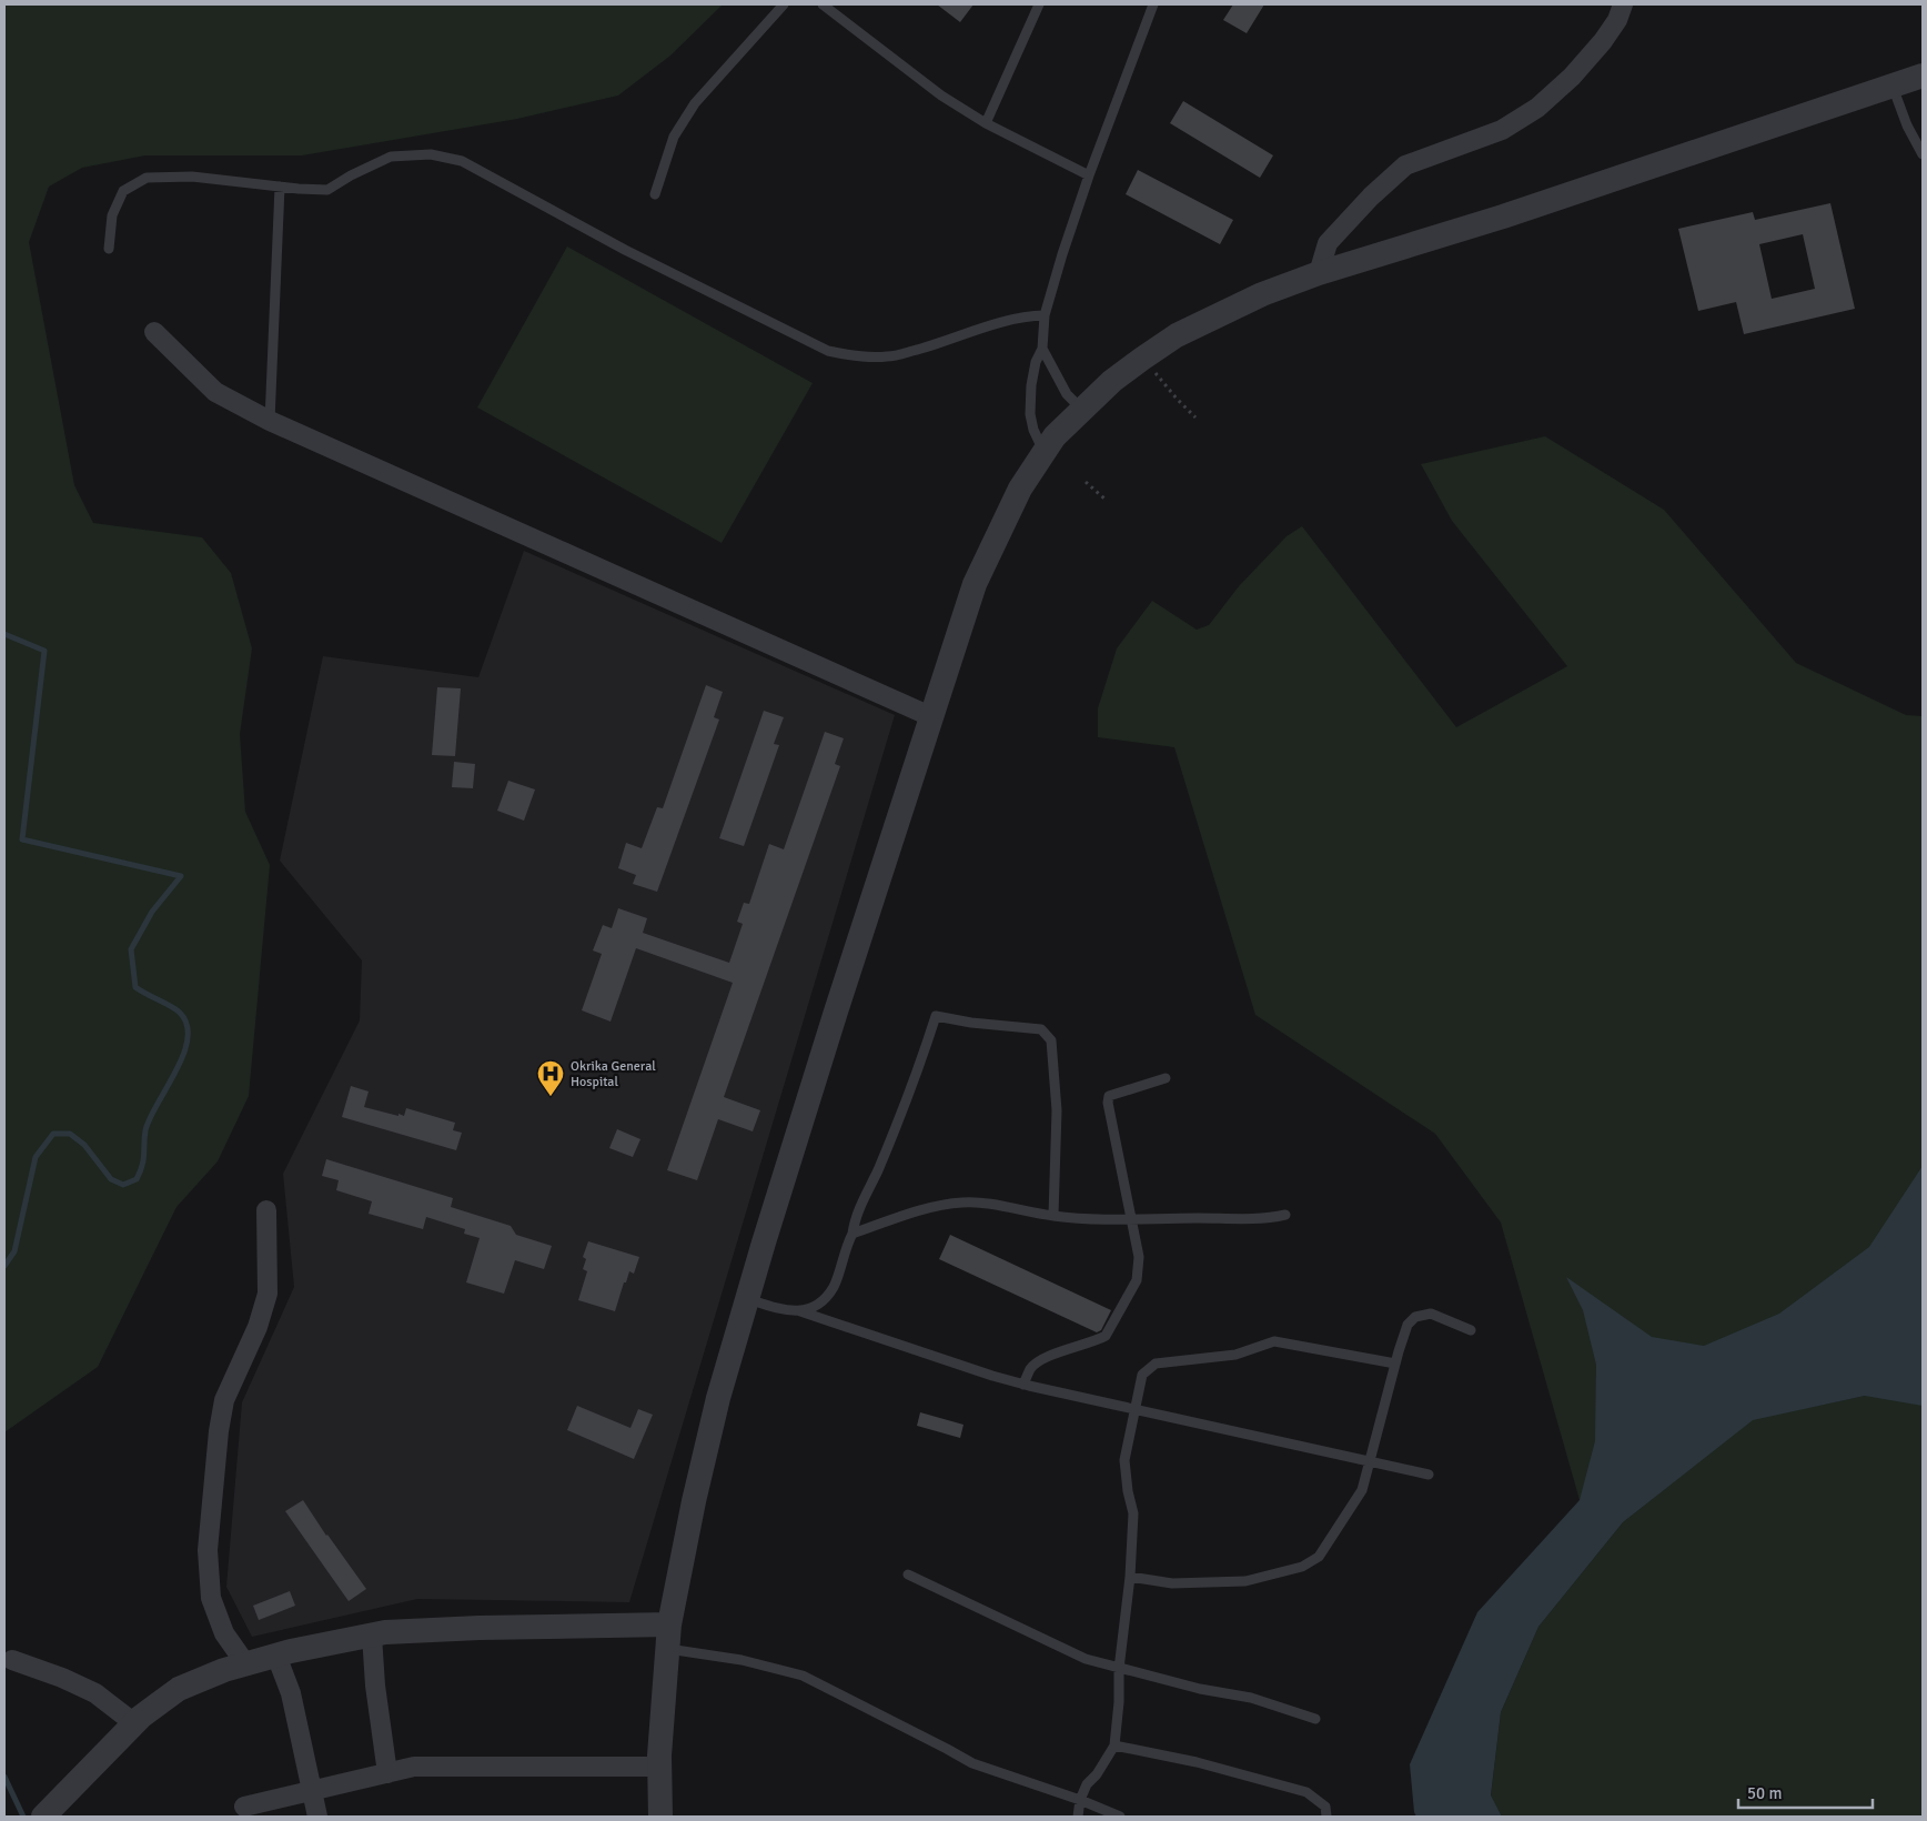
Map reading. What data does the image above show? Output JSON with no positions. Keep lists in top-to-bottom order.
{
  "places": {
    "hospital": ["Okrika General Hospital"]
  },
  "scale_bar": "50 m"
}
